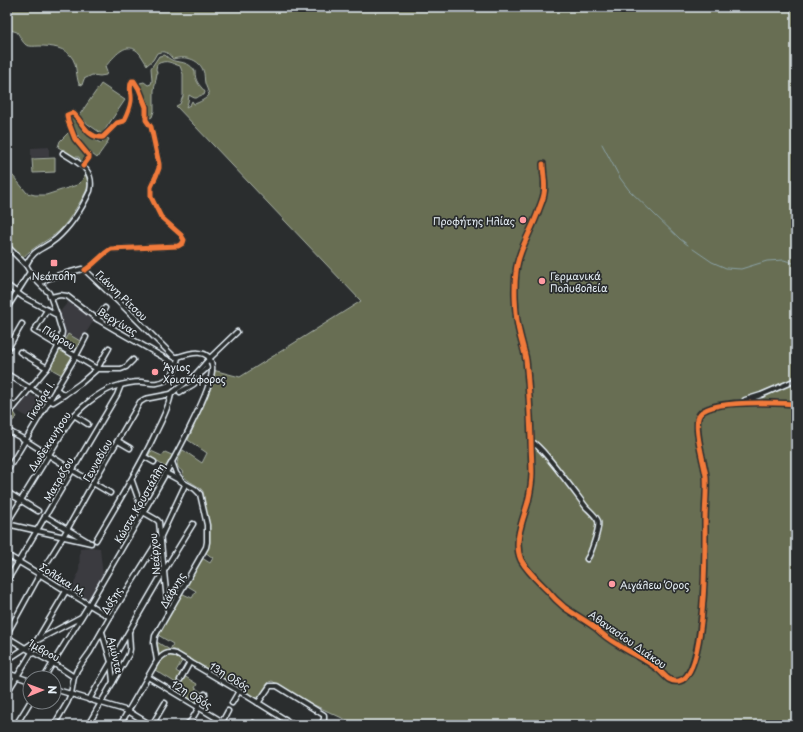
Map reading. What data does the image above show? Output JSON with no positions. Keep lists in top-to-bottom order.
{
  "streets": {
    "street": [
      "Γιάννη Ρίτσου",
      "Βεργίνας",
      "Πύρρου",
      "Γκούρα Ι.",
      "Δωδεκανήσου",
      "Γενναδίου",
      "Ματρόζου",
      "Κώστα Κρυστάλλη",
      "Νεάρχου",
      "Σολάκα Μ.",
      "Δάφνης",
      "Δόξης",
      "Αθανασίου Διάκου",
      "Ίμβρου",
      "Αμύντα",
      "13η Οδός",
      "12η Οδός"
    ]
  },
  "crossings": [
    ["Βεργίνας", "Δωδεκανήσου"],
    ["Πύρρου", "Γκούρα Ι."],
    ["Δωδεκανήσου", "Ματρόζου"],
    ["Γενναδίου", "Κώστα Κρυστάλλη"],
    ["Γενναδίου", "Σολάκα Μ."],
    ["Ματρόζου", "Σολάκα Μ."],
    ["Κώστα Κρυστάλλη", "Νεάρχου"],
    ["Κώστα Κρυστάλλη", "Σολάκα Μ."],
    ["Κώστα Κρυστάλλη", "Δάφνης"],
    ["Κώστα Κρυστάλλη", "Ίμβρου"],
    ["Νεάρχου", "Δάφνης"],
    ["Νεάρχου", "Δόξης"],
    ["Σολάκα Μ.", "Δόξης"],
    ["Δάφνης", "Δόξης"],
    ["Δάφνης", "13η Οδός"],
    ["Δόξης", "Ίμβρου"],
    ["Δόξης", "Αμύντα"]
  ],
  "places": {
    "other": [
      "Προφήτης Ηλίας",
      "Γερμανικά Πολυβολεία",
      "Άγιος Χριστόφορος",
      "Αιγάλεω Όρος"
    ],
    "transit": ["Νεάπολη"]
  },
  "north": "right"
}
